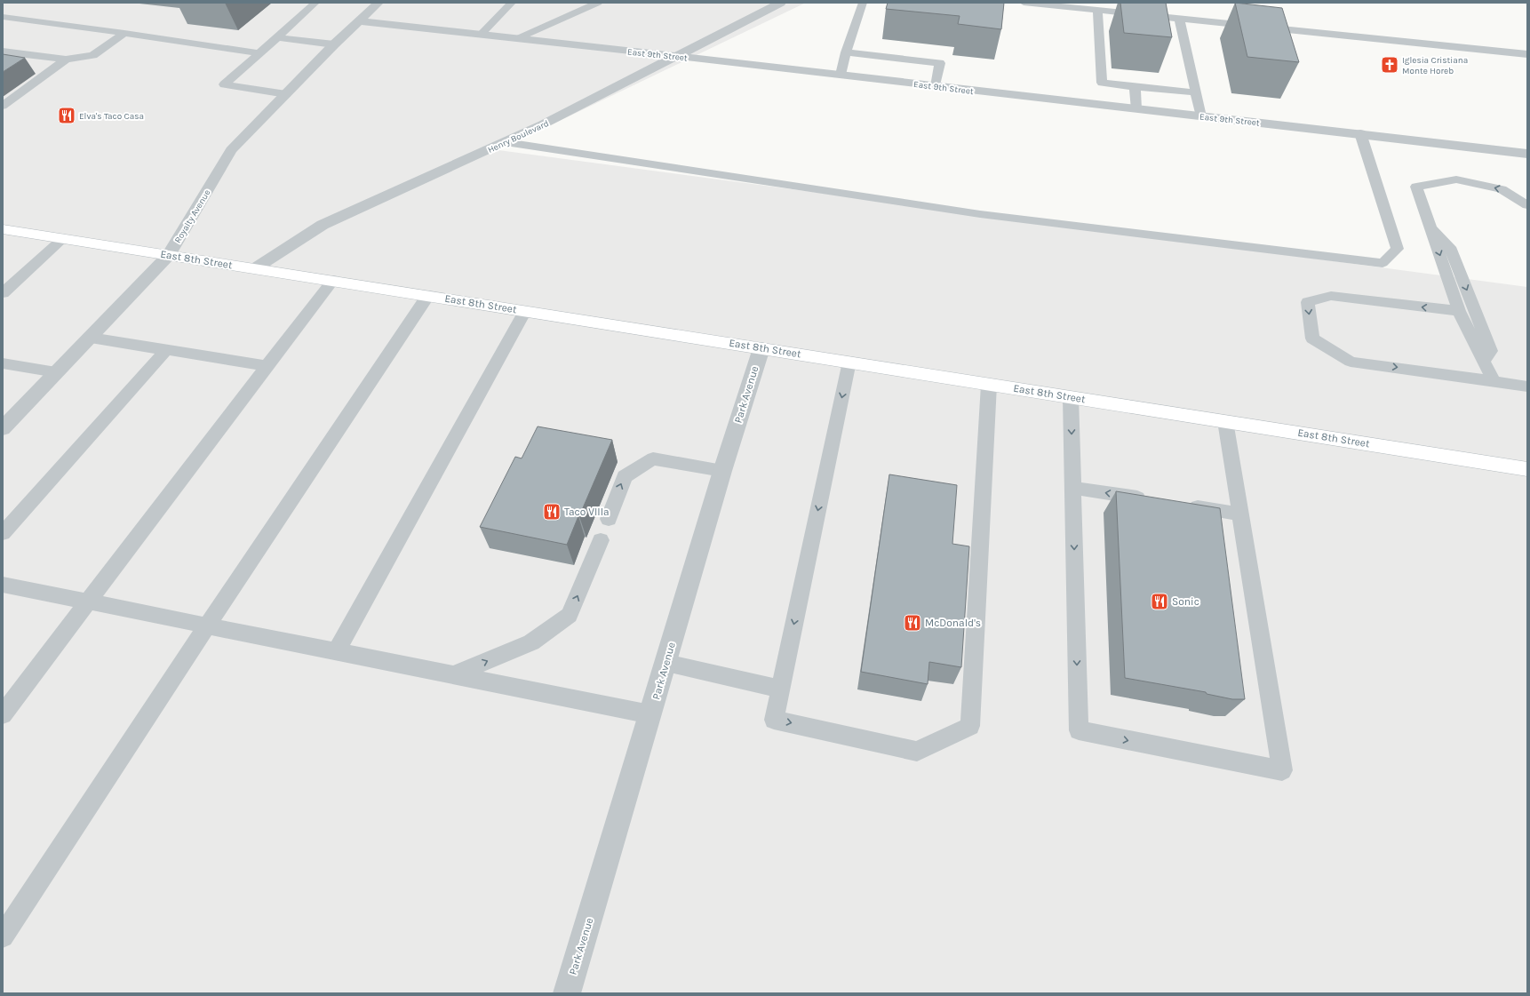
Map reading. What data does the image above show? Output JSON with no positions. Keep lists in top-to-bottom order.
{
  "streets": {
    "main road": ["East 8th Street"],
    "street": [
      "East 9th Street",
      "Henry Boulevard",
      "Royalty Avenue",
      "Park Avenue"
    ]
  },
  "crossings": [
    ["East 9th Street", "Henry Boulevard"],
    ["East 9th Street", "Royalty Avenue"],
    ["Henry Boulevard", "East 8th Street"],
    ["Royalty Avenue", "East 8th Street"],
    ["East 8th Street", "Park Avenue"]
  ],
  "places": {
    "church": ["Iglesia Cristiana Monte Horeb"],
    "restaurant": [
      "Elva's Taco Casa",
      "Taco VIlla",
      "Sonic",
      "McDonald's"
    ]
  }
}
